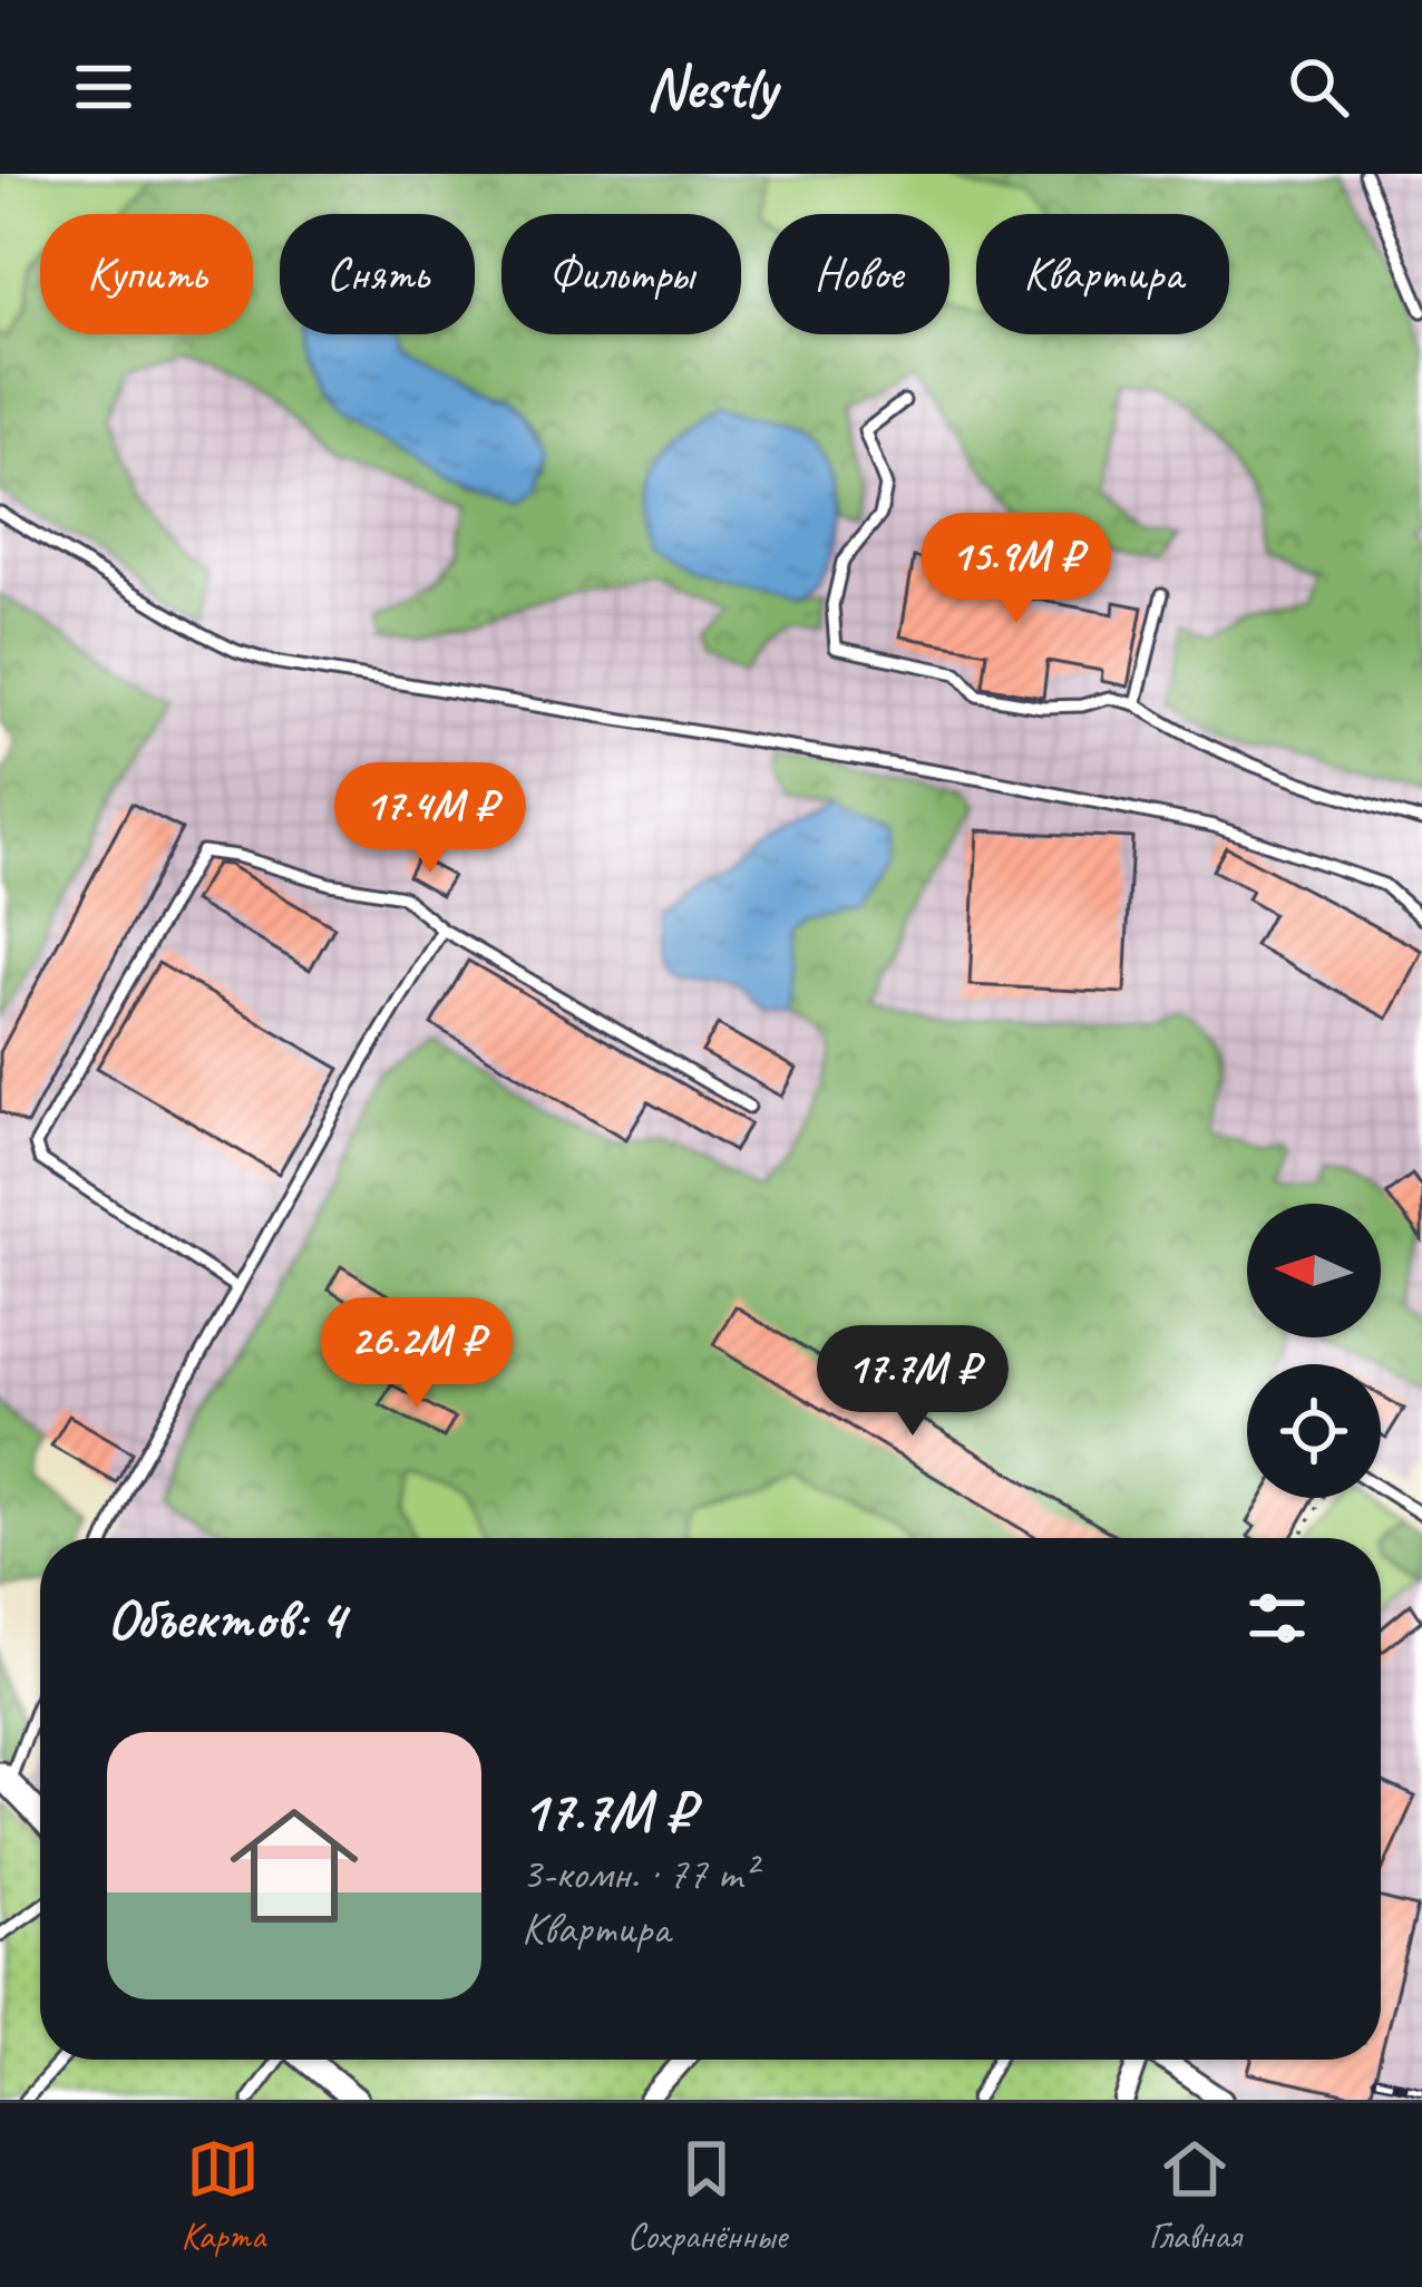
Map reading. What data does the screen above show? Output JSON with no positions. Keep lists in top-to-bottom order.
{
  "north": "left",
  "page": {
    "header": "Nestly",
    "chip": [
      "Купить",
      "Снять",
      "Фильтры",
      "Новое",
      "Квартира"
    ],
    "price": [
      "15.9M ₽",
      "17.4M ₽",
      "26.2M ₽",
      "17.7M ₽"
    ],
    "heading": "Объектов: 4",
    "list": [
      {
        "name": "17.7M ₽",
        "note": "3-комн. · 77 m² · Квартира"
      }
    ],
    "tabs": ["Карта", "Сохранённые", "Главная"]
  }
}
